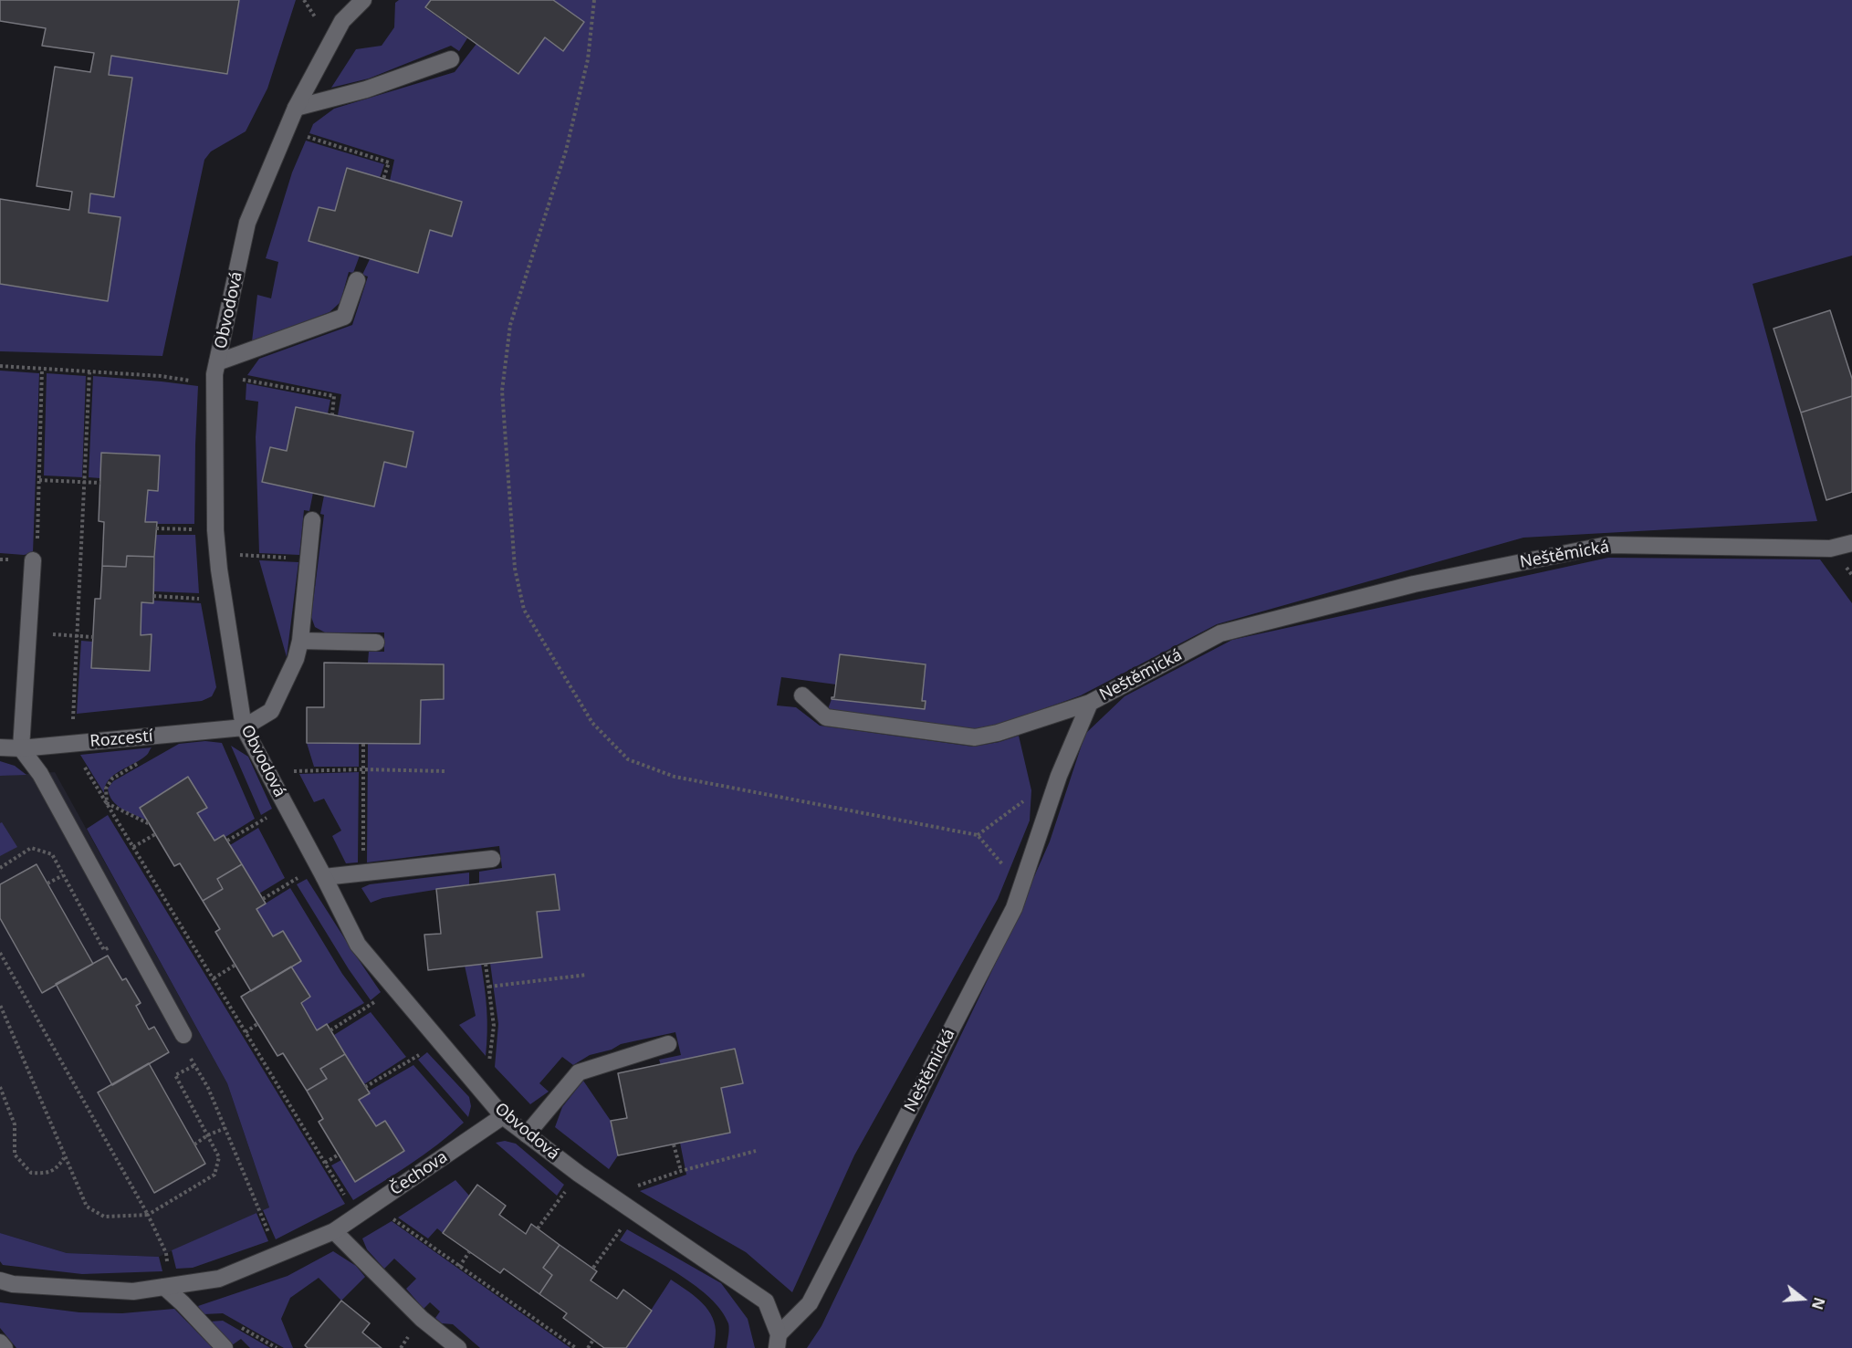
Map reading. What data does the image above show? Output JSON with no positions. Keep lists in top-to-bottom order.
{
  "streets": {
    "street": [
      "Obvodová",
      "Neštěmická",
      "Rozcestí",
      "Čechova"
    ]
  },
  "crossings": [
    ["Obvodová", "Neštěmická"],
    ["Obvodová", "Rozcestí"],
    ["Obvodová", "Čechova"]
  ],
  "north": "right"
}
